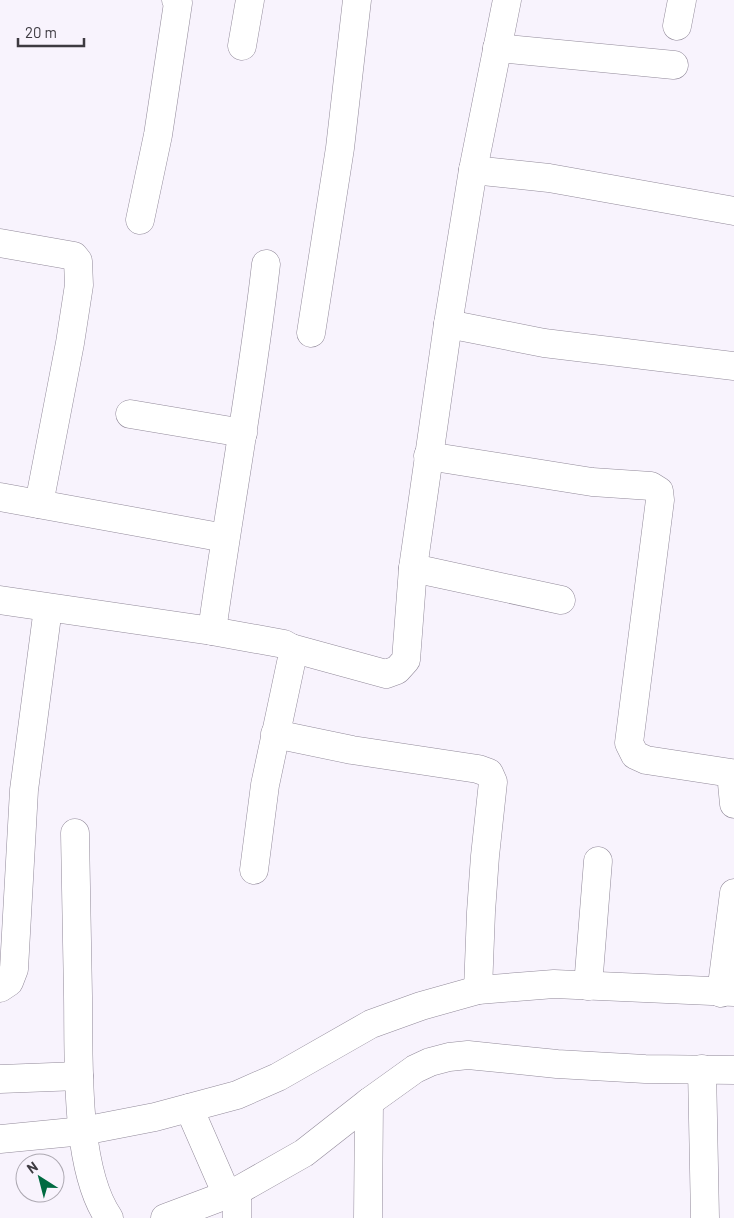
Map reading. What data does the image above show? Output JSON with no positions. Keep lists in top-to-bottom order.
{
  "scale_bar": "20 m",
  "north": "top left"
}
